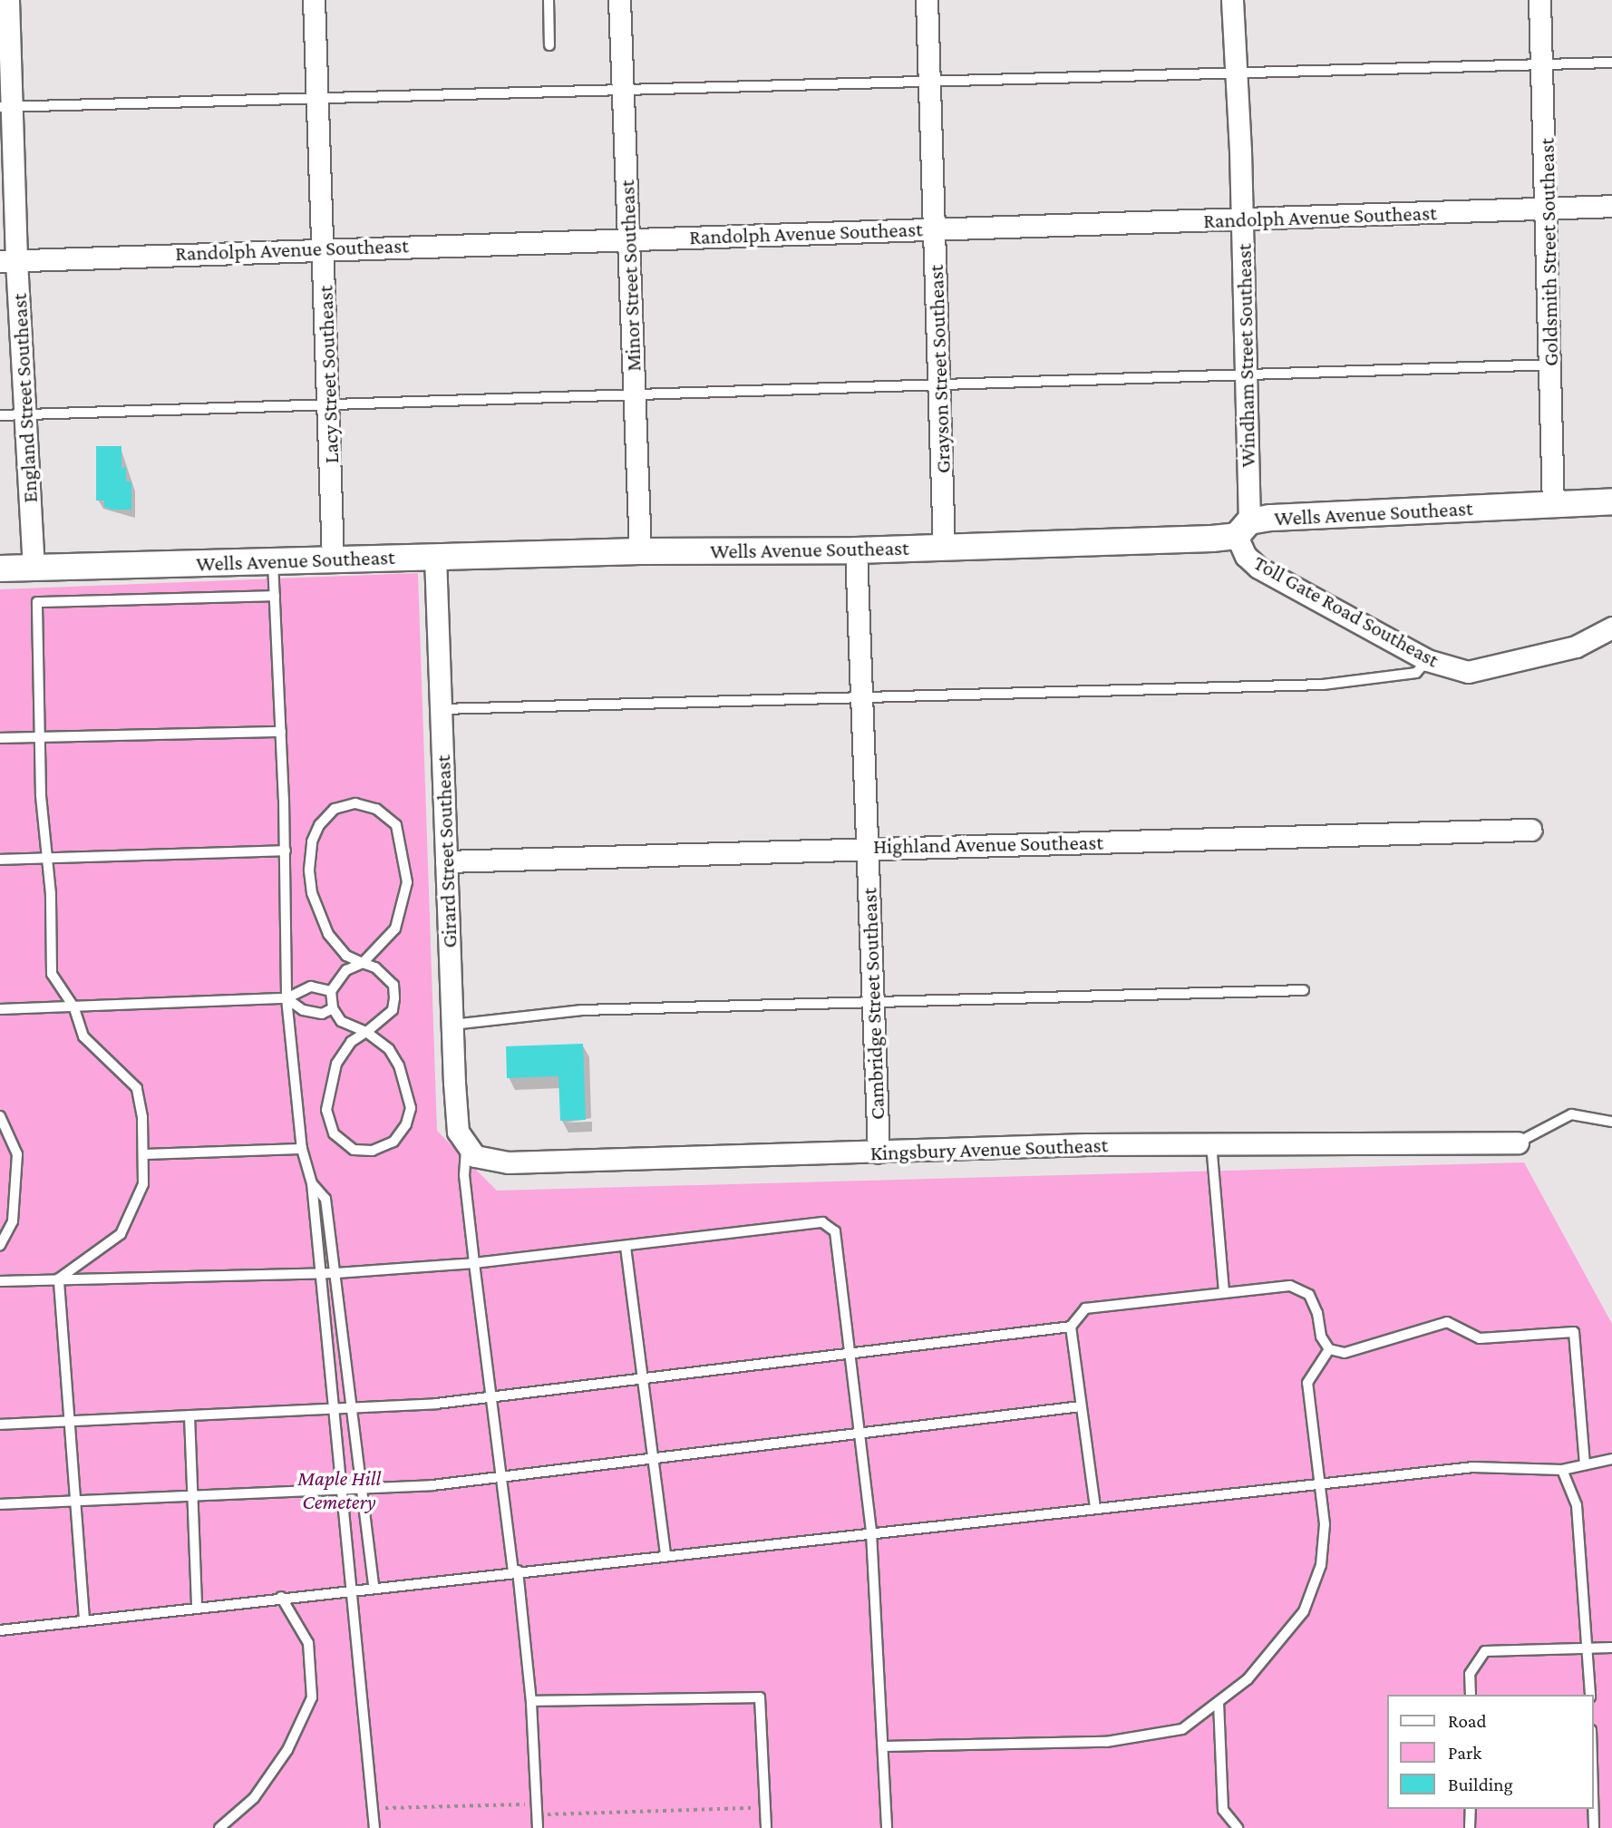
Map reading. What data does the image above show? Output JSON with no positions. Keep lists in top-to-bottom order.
{
  "streets": {
    "street": [
      "Randolph Avenue Southeast",
      "Goldsmith Street Southeast",
      "Minor Street Southeast",
      "Windham Street Southeast",
      "Grayson Street Southeast",
      "Lacy Street Southeast",
      "England Street Southeast",
      "Wells Avenue Southeast",
      "Toll Gate Road Southeast",
      "Highland Avenue Southeast",
      "Girard Street Southeast",
      "Cambridge Street Southeast",
      "Kingsbury Avenue Southeast"
    ]
  },
  "crossings": [
    ["Randolph Avenue Southeast", "Goldsmith Street Southeast"],
    ["Randolph Avenue Southeast", "Minor Street Southeast"],
    ["Randolph Avenue Southeast", "Windham Street Southeast"],
    ["Randolph Avenue Southeast", "Grayson Street Southeast"],
    ["Randolph Avenue Southeast", "Lacy Street Southeast"],
    ["Randolph Avenue Southeast", "England Street Southeast"],
    ["Goldsmith Street Southeast", "Wells Avenue Southeast"],
    ["Minor Street Southeast", "Wells Avenue Southeast"],
    ["Windham Street Southeast", "Wells Avenue Southeast"],
    ["Windham Street Southeast", "Toll Gate Road Southeast"],
    ["Grayson Street Southeast", "Wells Avenue Southeast"],
    ["Lacy Street Southeast", "Wells Avenue Southeast"],
    ["England Street Southeast", "Wells Avenue Southeast"],
    ["Wells Avenue Southeast", "Toll Gate Road Southeast"],
    ["Wells Avenue Southeast", "Girard Street Southeast"],
    ["Wells Avenue Southeast", "Cambridge Street Southeast"],
    ["Highland Avenue Southeast", "Girard Street Southeast"],
    ["Highland Avenue Southeast", "Cambridge Street Southeast"],
    ["Girard Street Southeast", "Kingsbury Avenue Southeast"],
    ["Cambridge Street Southeast", "Kingsbury Avenue Southeast"]
  ],
  "parks": ["Maple Hill Cemetery"],
  "legend": ["Road", "Park", "Building"]
}
